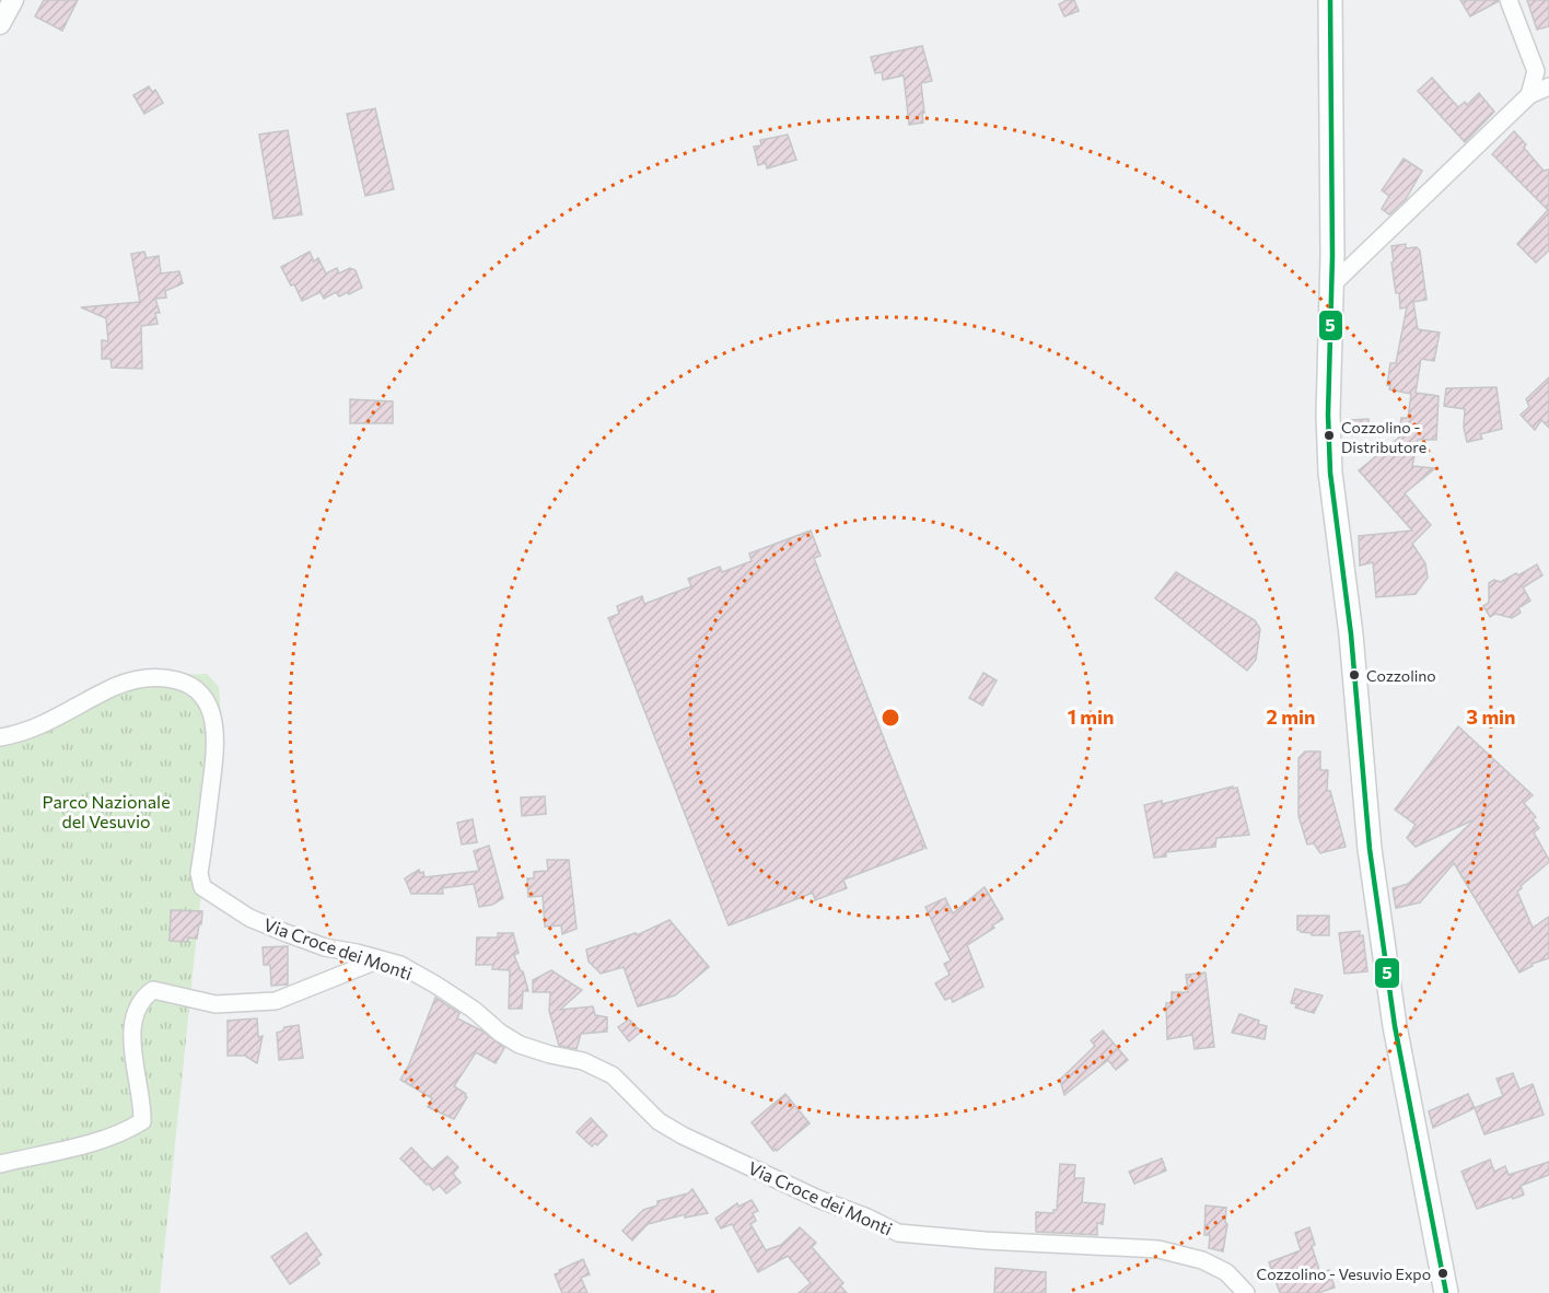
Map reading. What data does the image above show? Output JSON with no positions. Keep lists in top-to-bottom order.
{
  "streets": {
    "street": ["Via Croce dei Monti"]
  },
  "parks": ["Parco Nazionale del Vesuvio"],
  "places": ["Cozzolino - Distributore", "Cozzolino", "Cozzolino - Vesuvio Expo"],
  "lines": ["transit line 5"],
  "rings": ["1 min", "2 min", "3 min"]
}
